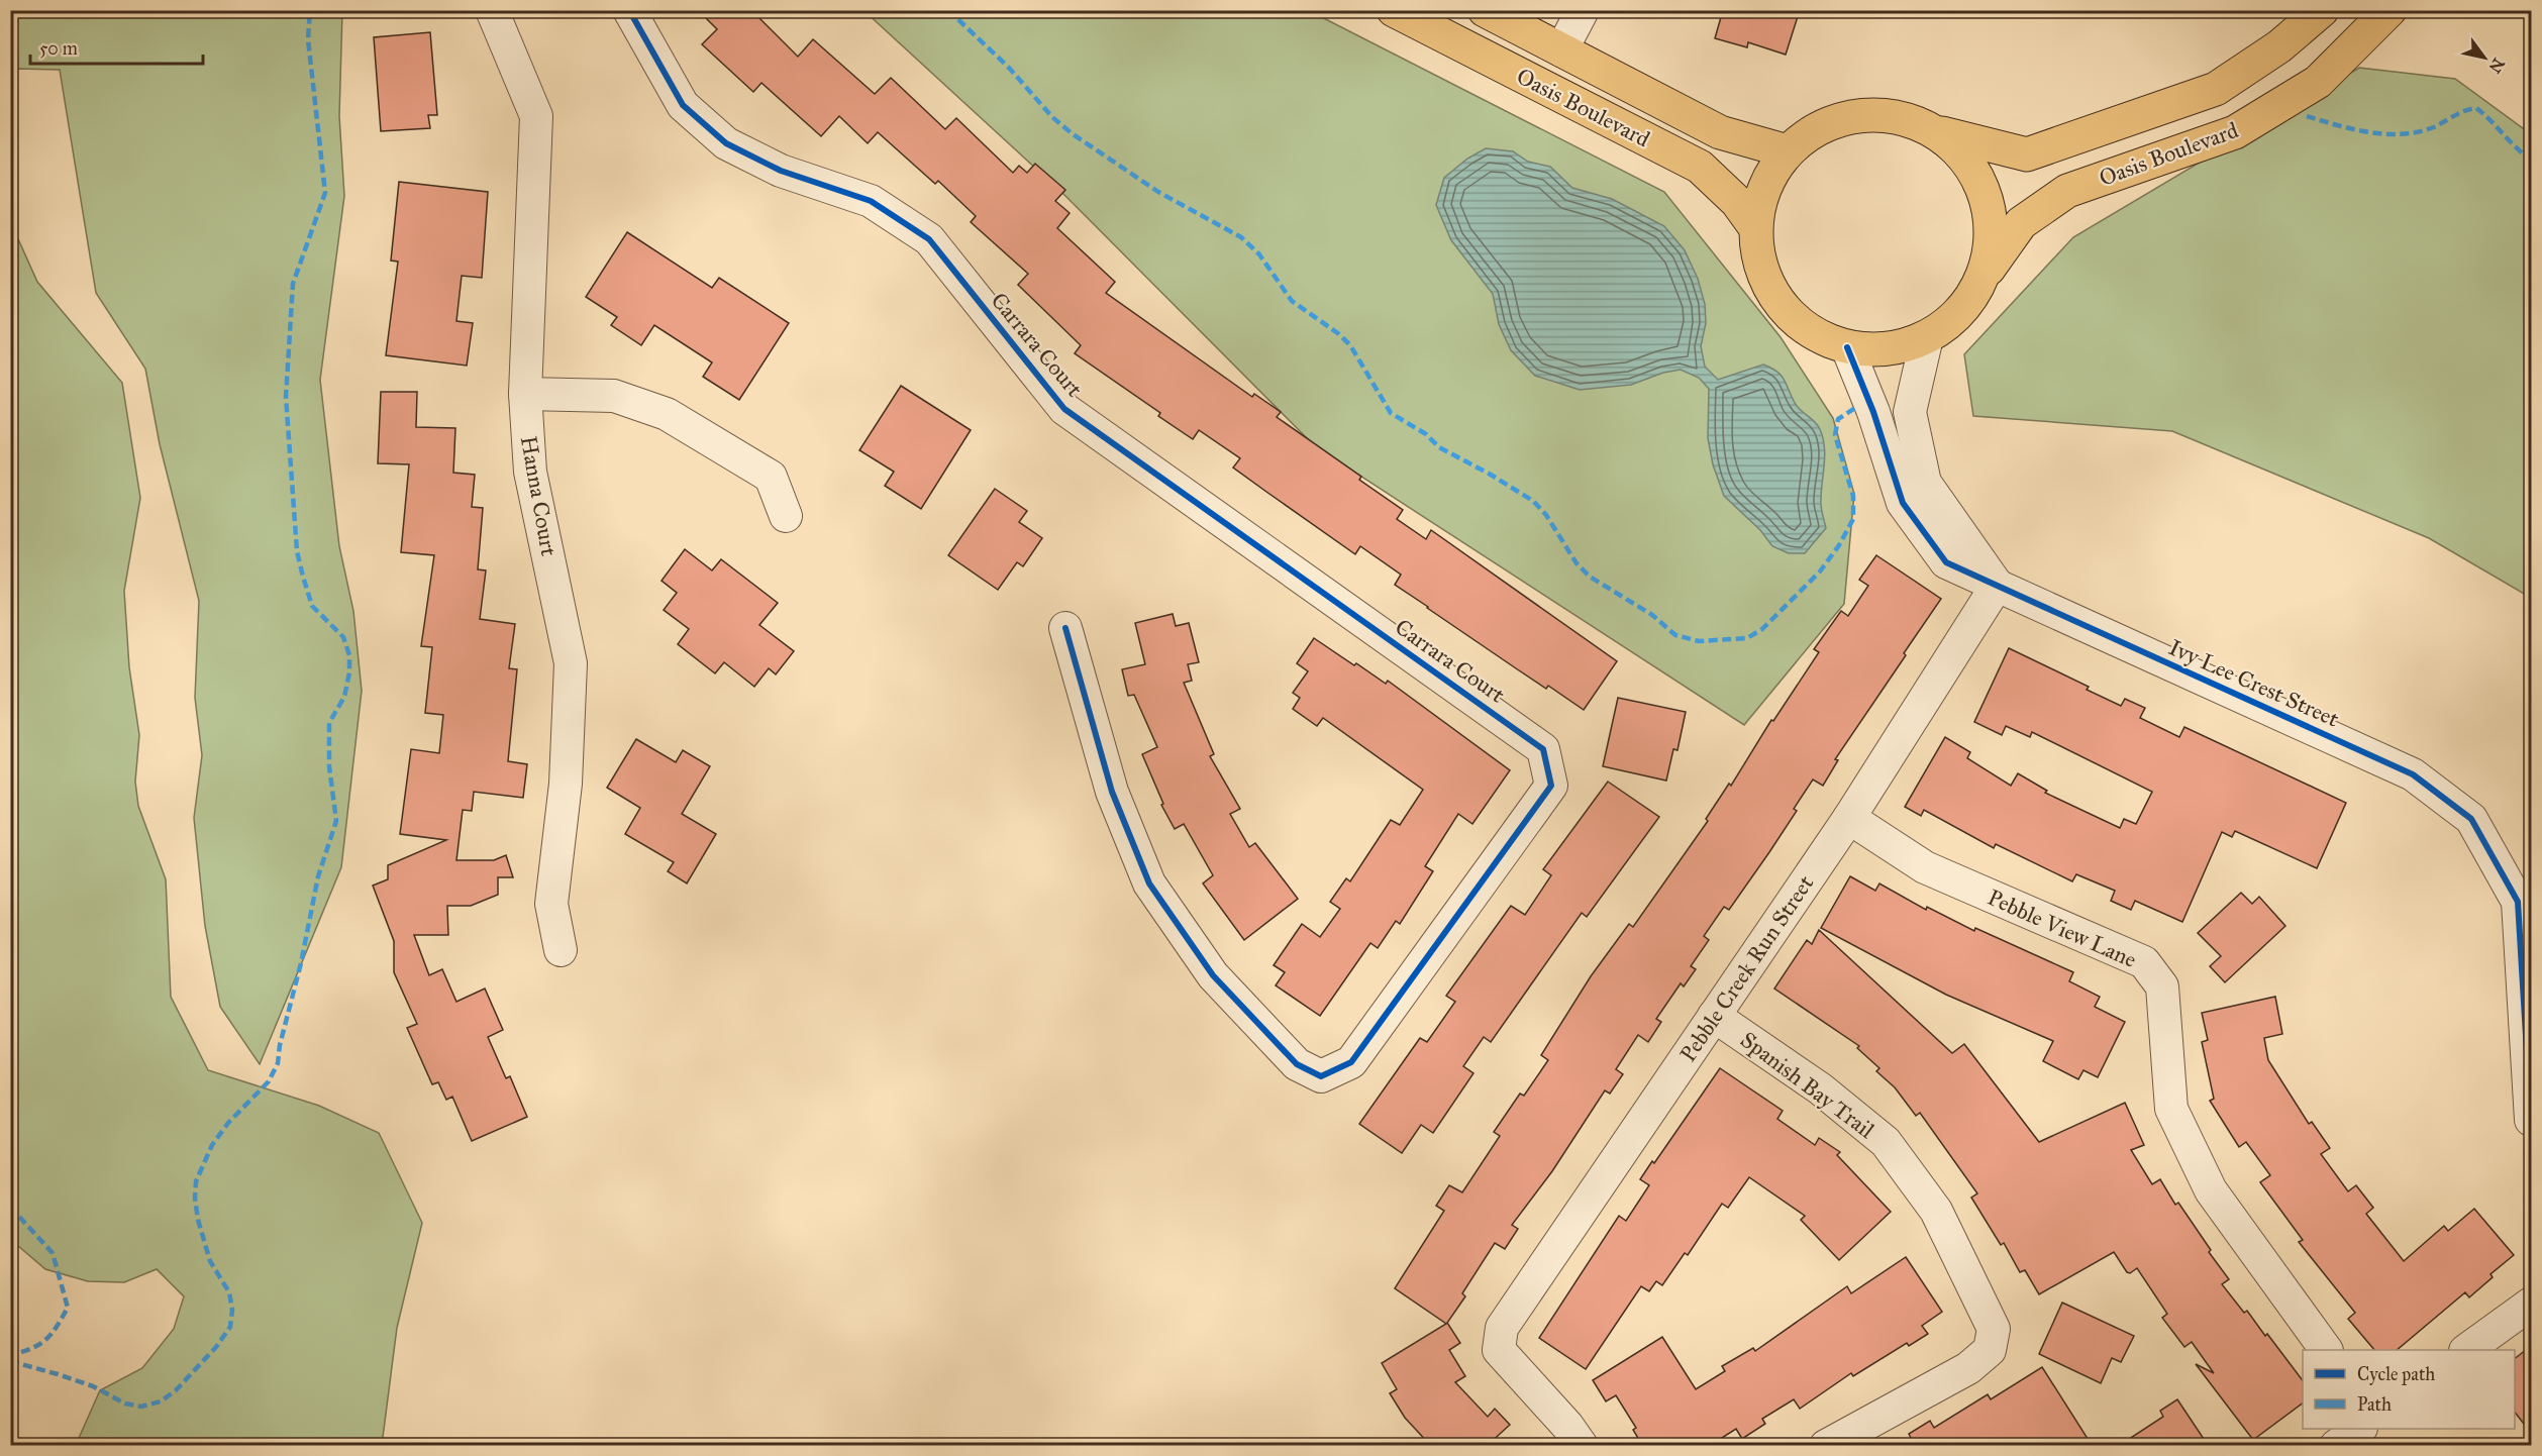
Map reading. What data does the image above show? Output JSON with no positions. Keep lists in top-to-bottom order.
{
  "streets": {
    "main road": ["Oasis Boulevard"],
    "street": [
      "Carrara Court",
      "Hanna Court",
      "Ivy Lee Crest Street",
      "Pebble View Lane",
      "Pebble Creek Run Street",
      "Spanish Bay Trail"
    ]
  },
  "crossings": [
    ["Oasis Boulevard", "Ivy Lee Crest Street"],
    ["Ivy Lee Crest Street", "Pebble Creek Run Street"],
    ["Pebble View Lane", "Pebble Creek Run Street"],
    ["Pebble Creek Run Street", "Spanish Bay Trail"]
  ],
  "legend": ["Cycle path", "Path"],
  "scale_bar": "50 m",
  "north": "bottom right"
}
